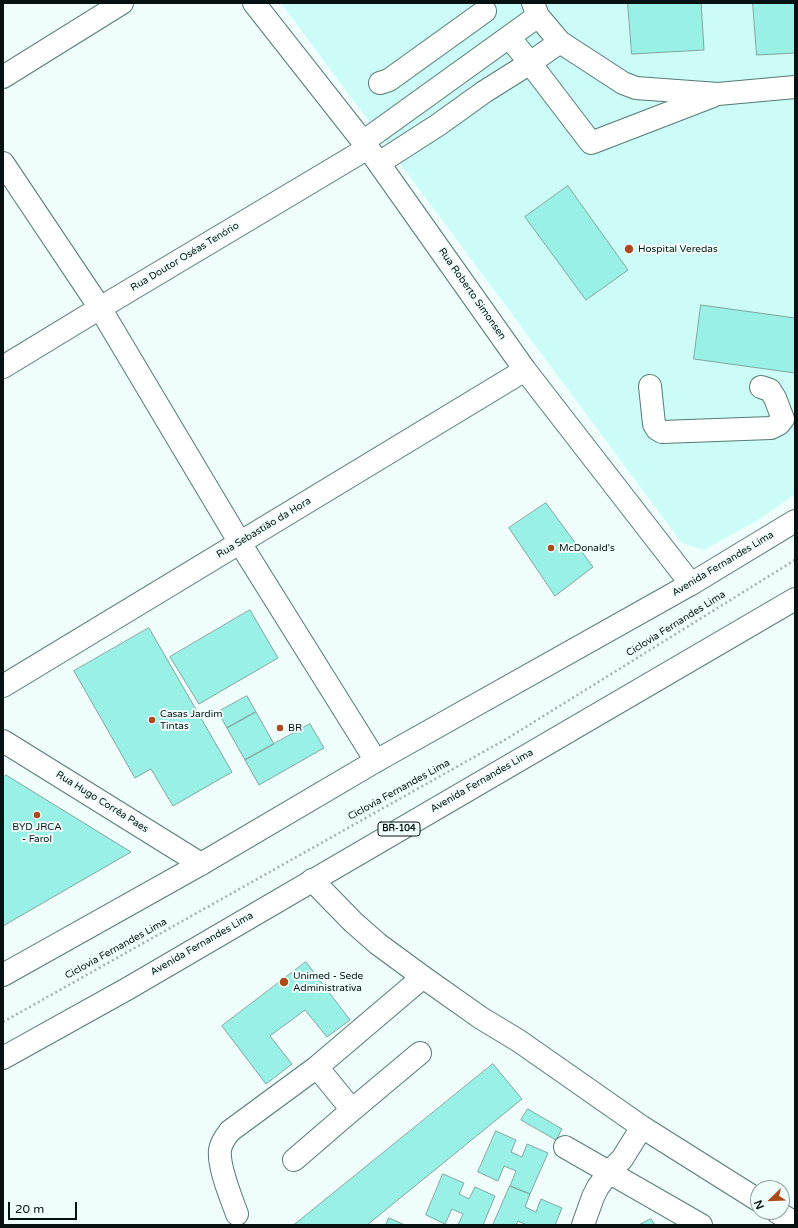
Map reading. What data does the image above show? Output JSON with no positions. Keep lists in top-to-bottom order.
{
  "streets": {
    "main road": [
      "Rua Doutor Oséas Tenório",
      "Rua Roberto Simonsen",
      "Rua Sebastião da Hora",
      "Avenida Fernandes Lima",
      "Rua Hugo Corrêa Paes",
      "BR-104"
    ],
    "path": ["Ciclovia Fernandes Lima"]
  },
  "crossings": [
    ["Rua Doutor Oséas Tenório", "Rua Roberto Simonsen"],
    ["Rua Roberto Simonsen", "Rua Sebastião da Hora"],
    ["Rua Roberto Simonsen", "Avenida Fernandes Lima"],
    ["Avenida Fernandes Lima", "Rua Hugo Corrêa Paes"]
  ],
  "places": [
    "Hospital Veredas",
    "McDonald's",
    "Casas Jardim Tintas",
    "BR",
    "BYD JRCA - Farol",
    "Unimed - Sede Administrativa"
  ],
  "scale_bar": "20 m",
  "north": "bottom left"
}
